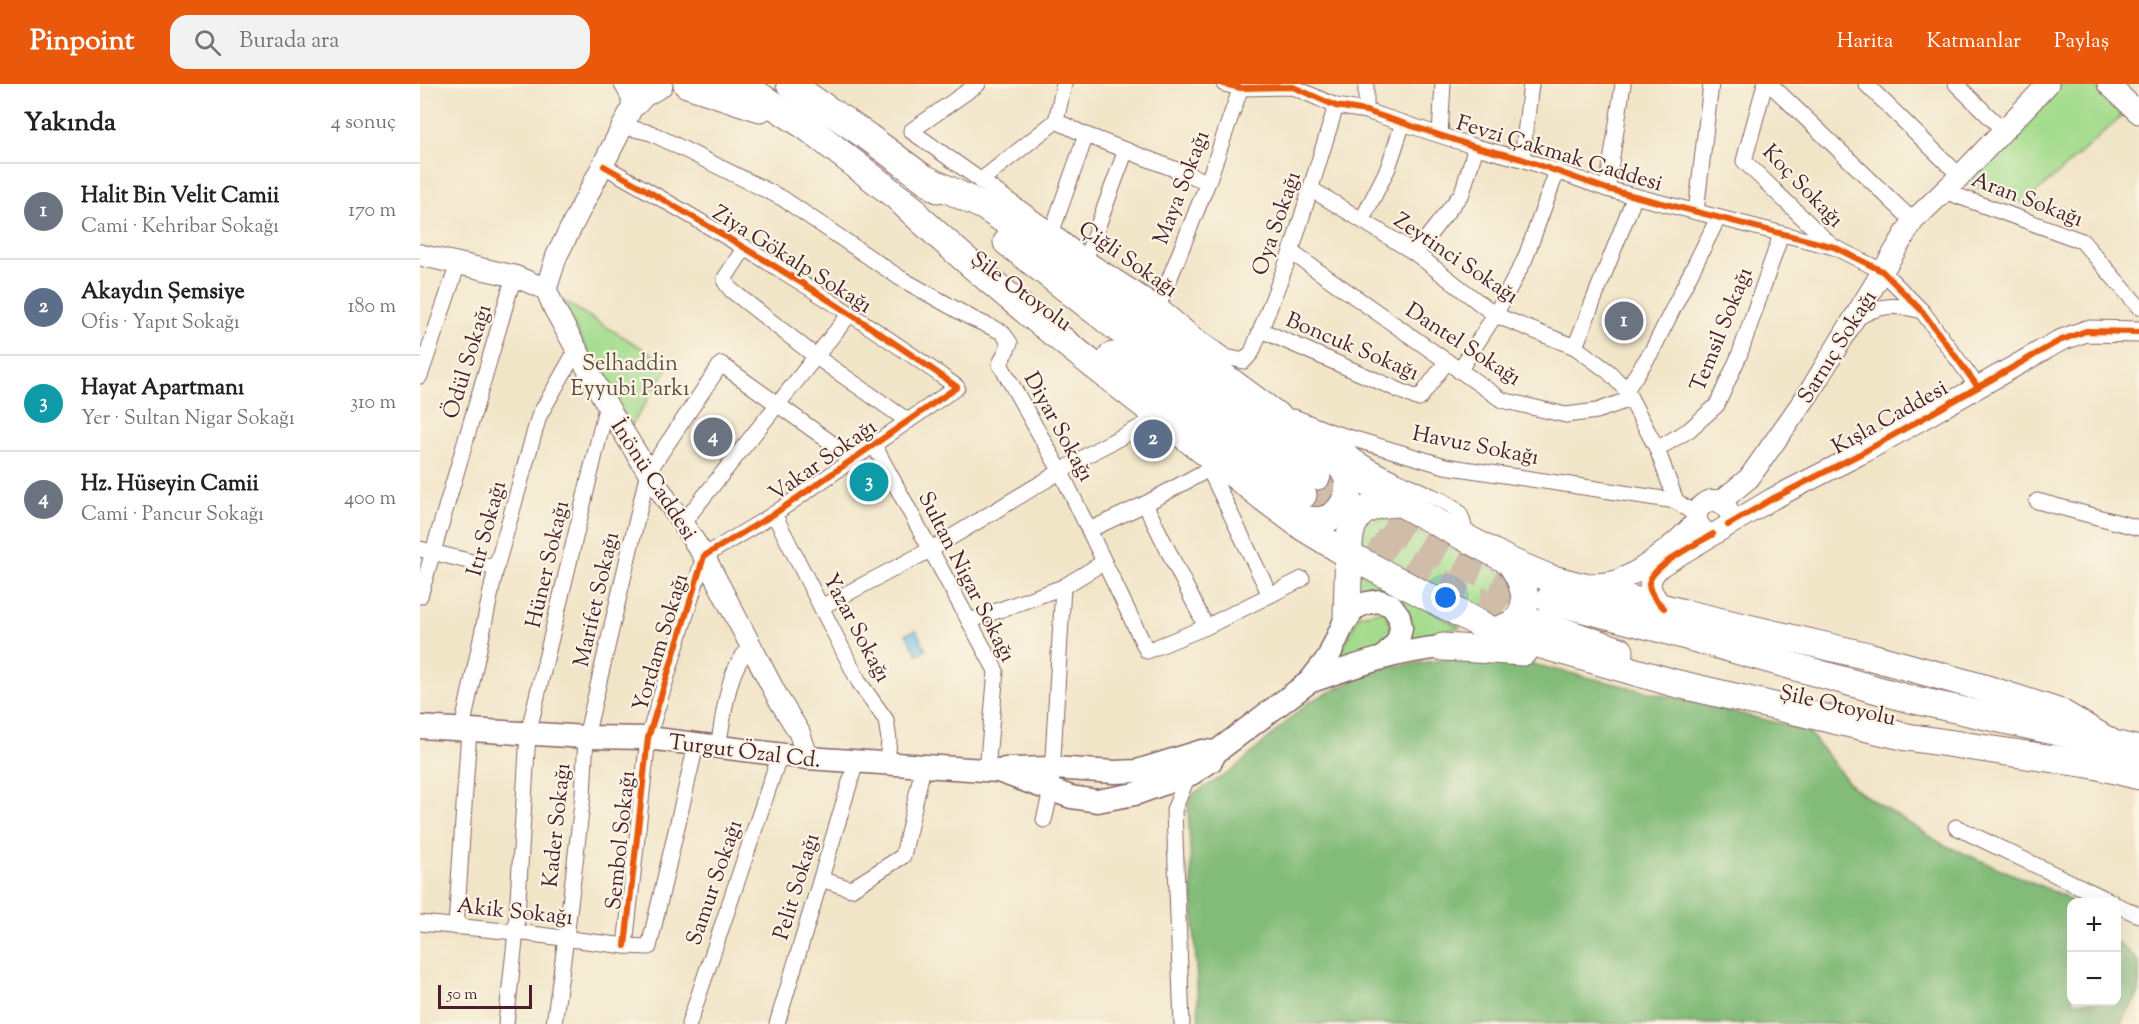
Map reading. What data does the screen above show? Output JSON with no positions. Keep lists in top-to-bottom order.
{
  "streets": {
    "highway": ["Şile Otoyolu"],
    "main road": ["Turgut Özal Cd."],
    "street": [
      "Fevzi Çakmak Caddesi",
      "Koç Sokağı",
      "Maya Sokağı",
      "Aran Sokağı",
      "Oya Sokağı",
      "Zeytinci Sokağı",
      "Ziya Gökalp Sokağı",
      "Çiğli Sokağı",
      "Temsil Sokağı",
      "Dantel Sokağı",
      "Boncuk Sokağı",
      "Sarnıç Sokağı",
      "Ödül Sokağı",
      "Kışla Caddesi",
      "Diyar Sokağı",
      "Havuz Sokağı",
      "Vakar Sokağı",
      "İnönü Caddesi",
      "Itır Sokağı",
      "Hüner Sokağı",
      "Sultan Nigar Sokağı",
      "Marifet Sokağı",
      "Yazar Sokağı",
      "Yordam Sokağı",
      "Kader Sokağı",
      "Sembol Sokağı",
      "Samur Sokağı",
      "Pelit Sokağı",
      "Akik Sokağı"
    ]
  },
  "crossings": [
    ["Fevzi Çakmak Caddesi", "Koç Sokağı"],
    ["Fevzi Çakmak Caddesi", "Maya Sokağı"],
    ["Fevzi Çakmak Caddesi", "Oya Sokağı"],
    ["Fevzi Çakmak Caddesi", "Temsil Sokağı"],
    ["Fevzi Çakmak Caddesi", "Sarnıç Sokağı"],
    ["Fevzi Çakmak Caddesi", "Kışla Caddesi"],
    ["Maya Sokağı", "Çiğli Sokağı"],
    ["Aran Sokağı", "Sarnıç Sokağı"],
    ["Oya Sokağı", "Zeytinci Sokağı"],
    ["Oya Sokağı", "Çiğli Sokağı"],
    ["Oya Sokağı", "Dantel Sokağı"],
    ["Oya Sokağı", "Boncuk Sokağı"],
    ["Oya Sokağı", "Havuz Sokağı"],
    ["Zeytinci Sokağı", "Temsil Sokağı"],
    ["Zeytinci Sokağı", "Dantel Sokağı"],
    ["Zeytinci Sokağı", "Havuz Sokağı"],
    ["Ziya Gökalp Sokağı", "Vakar Sokağı"],
    ["Çiğli Sokağı", "Havuz Sokağı"],
    ["Dantel Sokağı", "Boncuk Sokağı"],
    ["Sarnıç Sokağı", "Kışla Caddesi"],
    ["Sarnıç Sokağı", "Havuz Sokağı"],
    ["Kışla Caddesi", "Havuz Sokağı"],
    ["Vakar Sokağı", "İnönü Caddesi"],
    ["Vakar Sokağı", "Sultan Nigar Sokağı"],
    ["Vakar Sokağı", "Yazar Sokağı"],
    ["Vakar Sokağı", "Yordam Sokağı"],
    ["İnönü Caddesi", "Itır Sokağı"],
    ["İnönü Caddesi", "Hüner Sokağı"],
    ["İnönü Caddesi", "Marifet Sokağı"],
    ["İnönü Caddesi", "Yordam Sokağı"],
    ["İnönü Caddesi", "Turgut Özal Cd."],
    ["Itır Sokağı", "Turgut Özal Cd."],
    ["Itır Sokağı", "Akik Sokağı"],
    ["Hüner Sokağı", "Turgut Özal Cd."],
    ["Hüner Sokağı", "Akik Sokağı"],
    ["Sultan Nigar Sokağı", "Turgut Özal Cd."],
    ["Marifet Sokağı", "Turgut Özal Cd."],
    ["Marifet Sokağı", "Kader Sokağı"],
    ["Yazar Sokağı", "Turgut Özal Cd."],
    ["Yordam Sokağı", "Turgut Özal Cd."],
    ["Yordam Sokağı", "Sembol Sokağı"],
    ["Turgut Özal Cd.", "Kader Sokağı"],
    ["Turgut Özal Cd.", "Sembol Sokağı"],
    ["Turgut Özal Cd.", "Samur Sokağı"],
    ["Turgut Özal Cd.", "Pelit Sokağı"],
    ["Turgut Özal Cd.", "Akik Sokağı"],
    ["Kader Sokağı", "Akik Sokağı"],
    ["Sembol Sokağı", "Akik Sokağı"]
  ],
  "parks": ["Selhaddin Eyyubi Parkı"],
  "scale_bar": "50 m",
  "page": {
    "header": "Pinpoint",
    "search": "Burada ara",
    "nav": ["Harita", "Katmanlar", "Paylaş"],
    "heading": ["Yakında", "4 sonuç"],
    "list": [
      {
        "mark": "1",
        "name": "Halit Bin Velit Camii",
        "note": "Cami · Kehribar Sokağı",
        "value": "170 m"
      },
      {
        "mark": "2",
        "name": "Akaydın Şemsiye",
        "note": "Ofis · Yapıt Sokağı",
        "value": "180 m"
      },
      {
        "mark": "3",
        "name": "Hayat Apartmanı",
        "note": "Yer · Sultan Nigar Sokağı",
        "value": "310 m"
      },
      {
        "mark": "4",
        "name": "Hz. Hüseyin Camii",
        "note": "Cami · Pancur Sokağı",
        "value": "400 m"
      }
    ],
    "pins": [
      "1",
      "4",
      "2",
      "3"
    ],
    "map_buttons": ["+", "−"],
    "scale": "50 m"
  }
}
